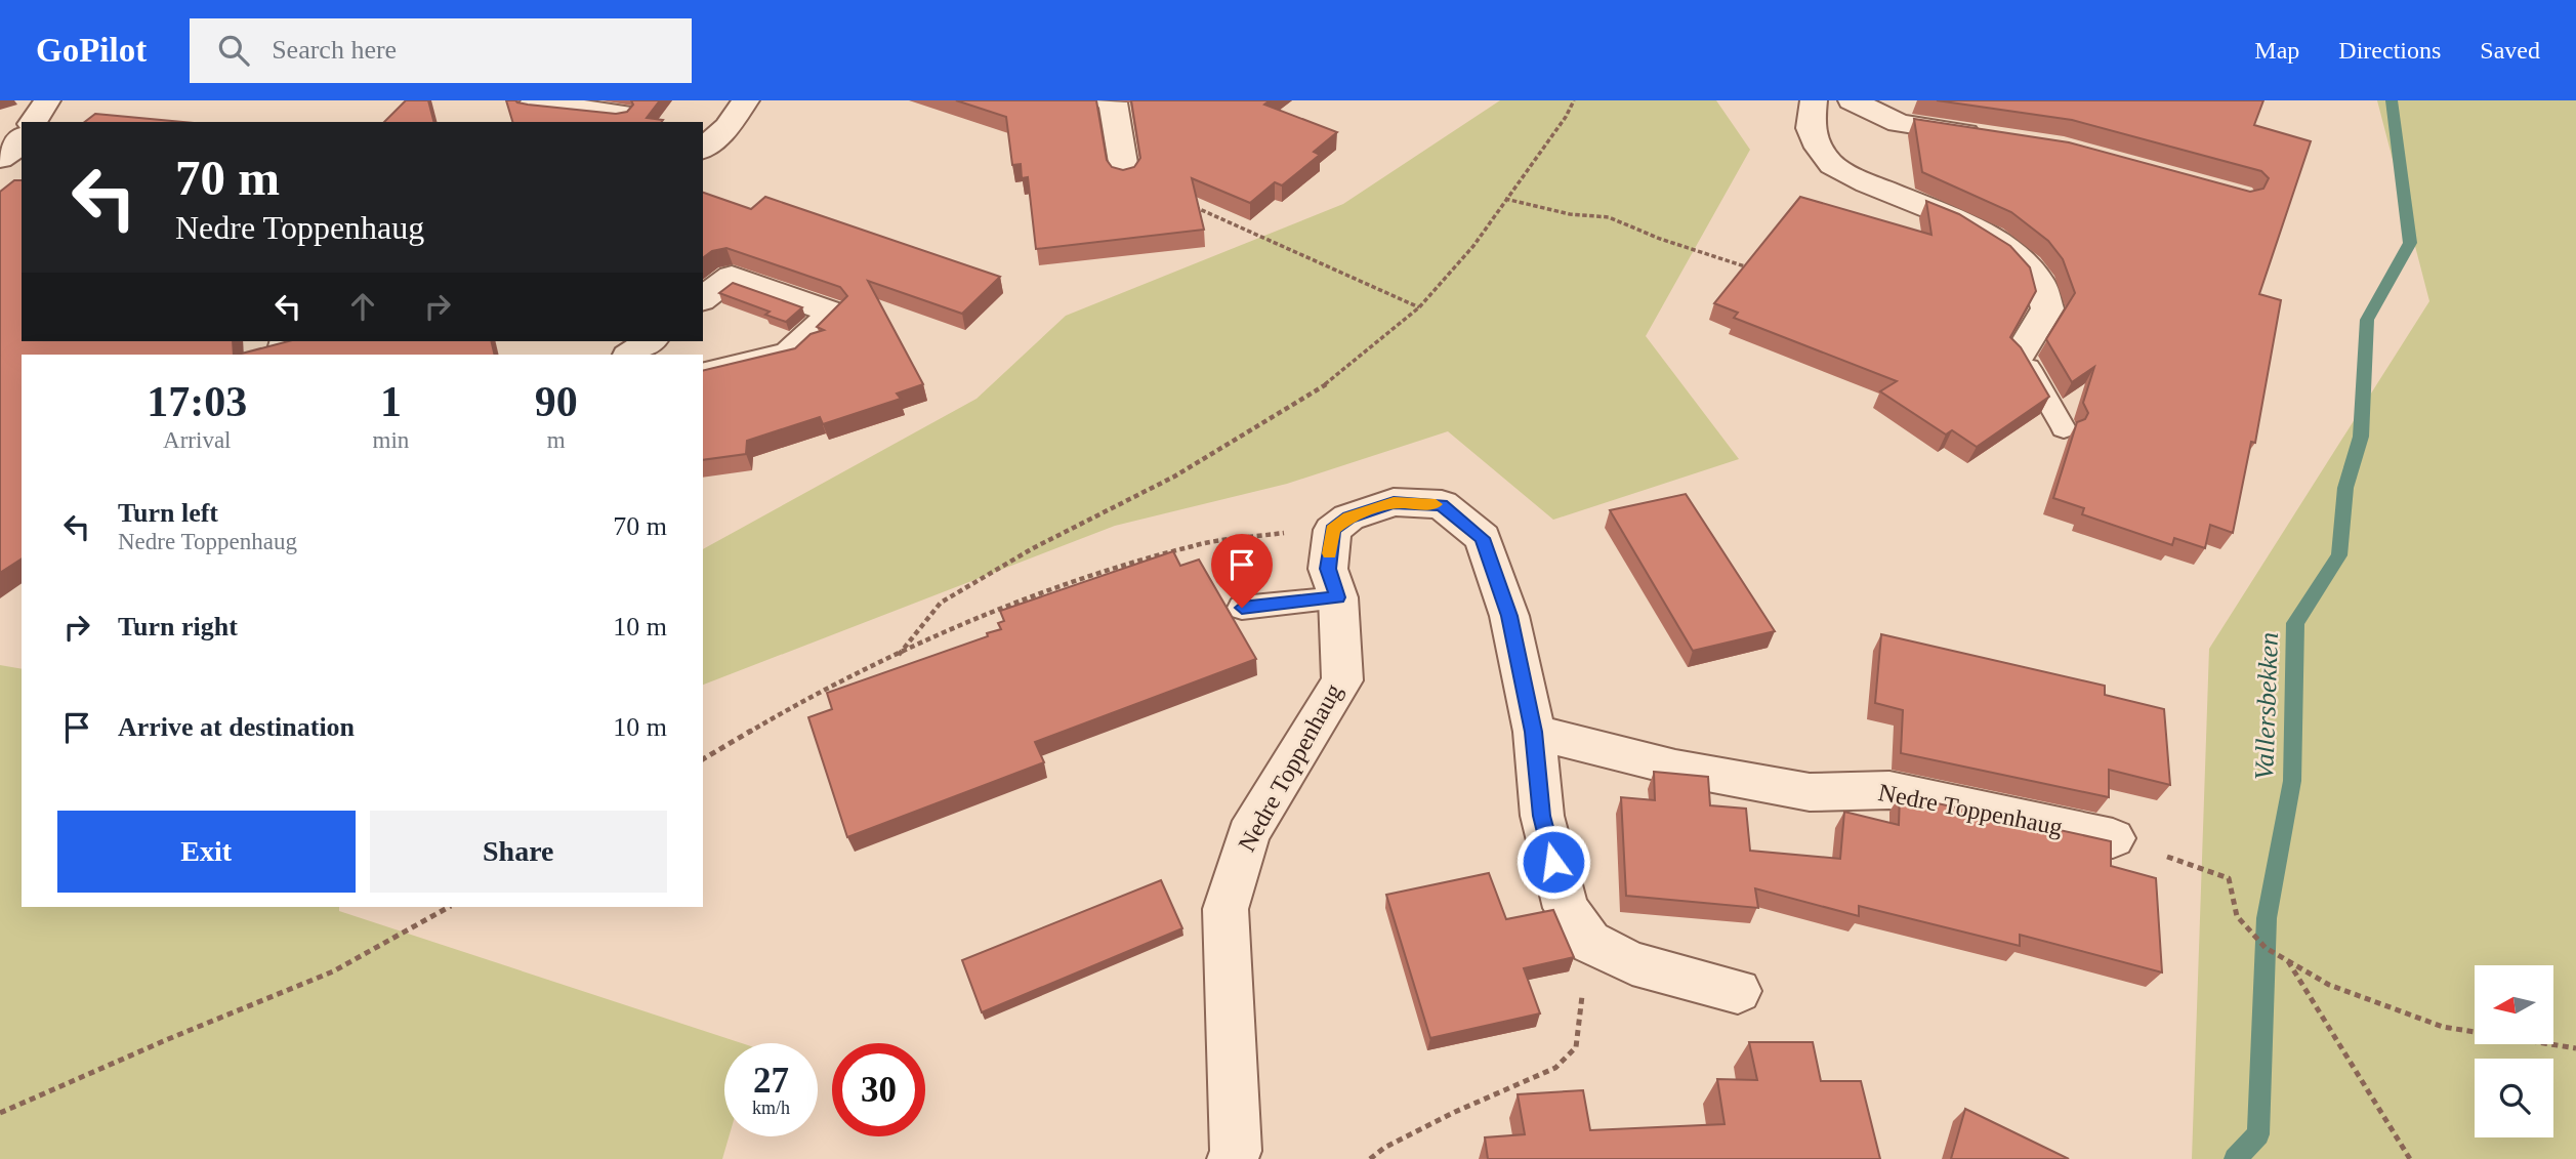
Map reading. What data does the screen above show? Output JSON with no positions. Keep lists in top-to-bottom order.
{
  "streets": {
    "street": ["Nedre Toppenhaug"]
  },
  "water": ["Vallersbekken"],
  "north": "left",
  "page": {
    "header": "GoPilot",
    "search": "Search here",
    "nav": ["Map", "Directions", "Saved"],
    "turn": ["70 m", "Nedre Toppenhaug"],
    "eta": [
      "17:03",
      "Arrival",
      "1",
      "min",
      "90",
      "m"
    ],
    "list": [
      {
        "name": "Turn left",
        "note": "Nedre Toppenhaug",
        "value": "70 m"
      },
      {
        "name": "Turn right",
        "value": "10 m"
      },
      {
        "name": "Arrive at destination",
        "value": "10 m"
      }
    ],
    "buttons": ["Exit", "Share"],
    "speed": "27 km/h",
    "limit": "30"
  }
}
